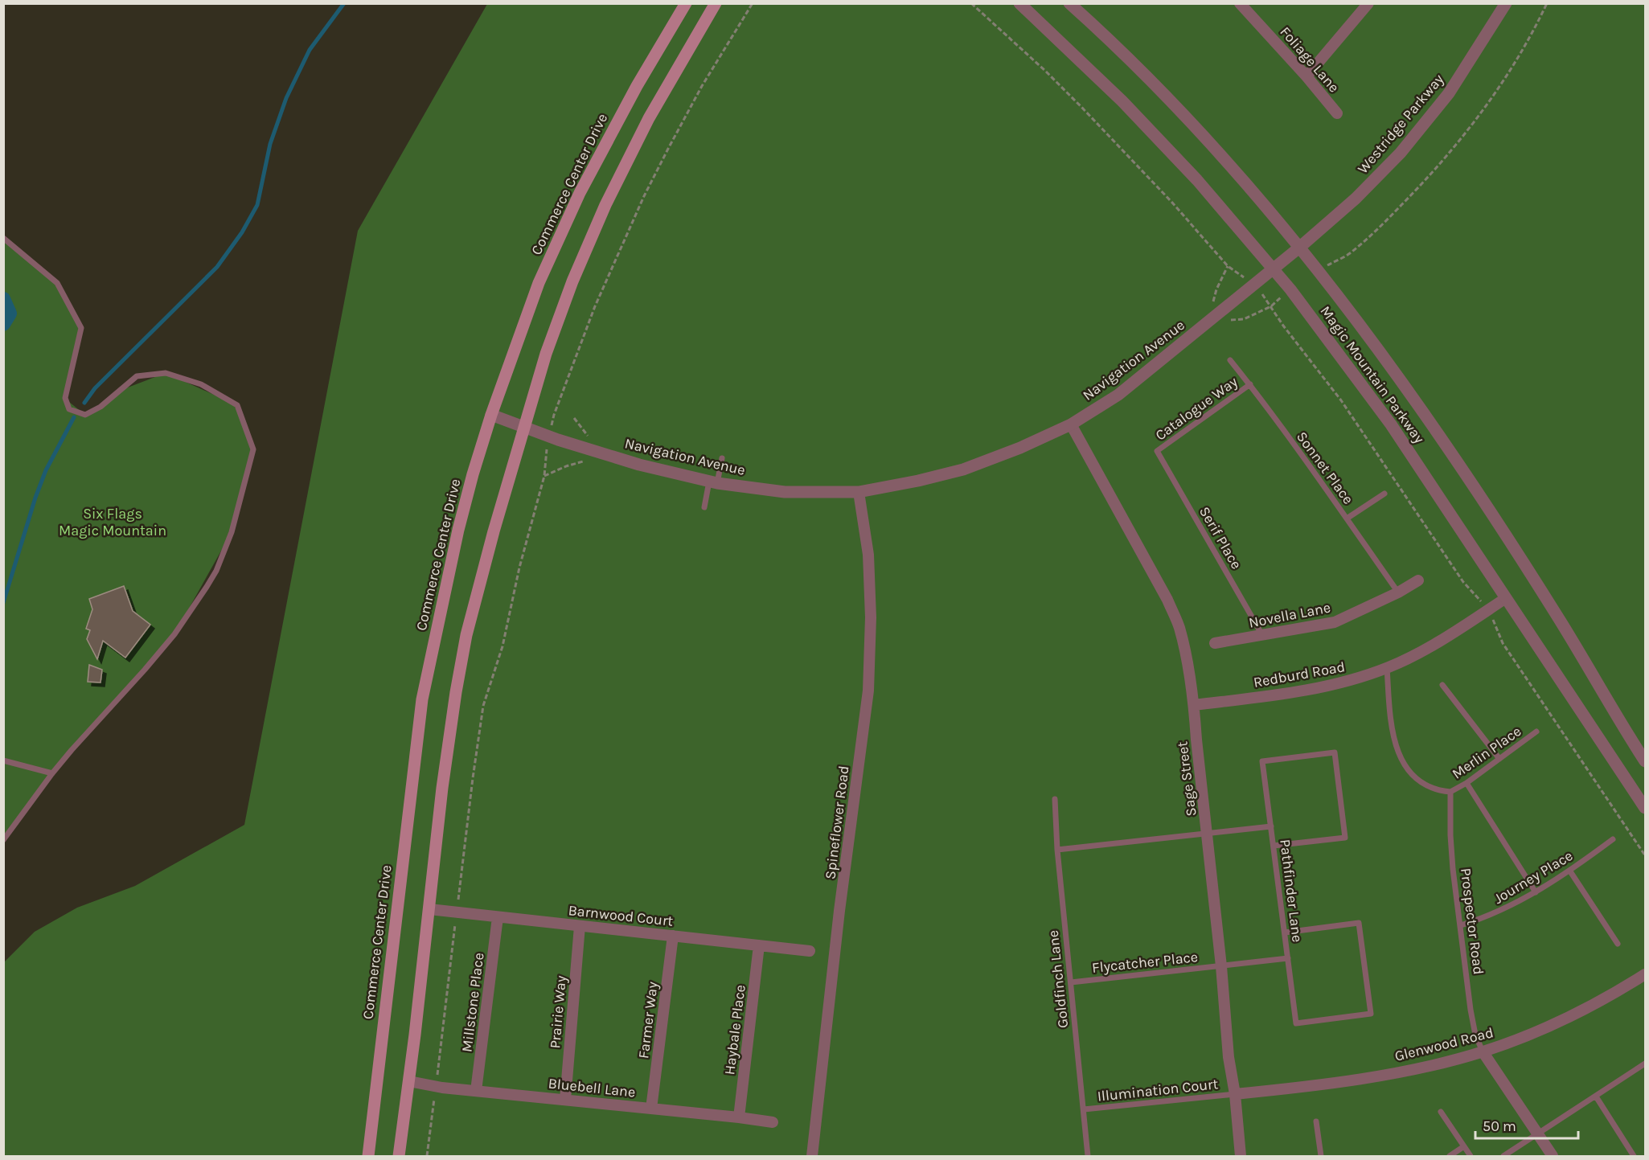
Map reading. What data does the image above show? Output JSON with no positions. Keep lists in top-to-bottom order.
{
  "streets": {
    "main road": ["Commerce Center Drive"],
    "street": [
      "Foliage Lane",
      "Westridge Parkway",
      "Navigation Avenue",
      "Magic Mountain Parkway",
      "Novella Lane",
      "Redburd Road",
      "Sage Street",
      "Spineflower Road",
      "Barnwood Court",
      "Millstone Place",
      "Prairie Way",
      "Farmer Way",
      "Haybale Place",
      "Glenwood Road",
      "Bluebell Lane"
    ],
    "lane": [
      "Catalogue Way",
      "Sonnet Place",
      "Serif Place",
      "Merlin Place",
      "Journey Place",
      "Pathfinder Lane",
      "Prospector Road",
      "Flycatcher Place",
      "Goldfinch Lane",
      "Illumination Court"
    ]
  },
  "crossings": [
    ["Westridge Parkway", "Navigation Avenue"],
    ["Westridge Parkway", "Magic Mountain Parkway"],
    ["Commerce Center Drive", "Navigation Avenue"],
    ["Navigation Avenue", "Magic Mountain Parkway"],
    ["Navigation Avenue", "Sage Street"],
    ["Navigation Avenue", "Spineflower Road"],
    ["Magic Mountain Parkway", "Redburd Road"],
    ["Catalogue Way", "Sonnet Place"],
    ["Catalogue Way", "Serif Place"],
    ["Sonnet Place", "Novella Lane"],
    ["Serif Place", "Novella Lane"],
    ["Redburd Road", "Sage Street"],
    ["Merlin Place", "Prospector Road"],
    ["Sage Street", "Flycatcher Place"],
    ["Sage Street", "Glenwood Road"],
    ["Sage Street", "Illumination Court"],
    ["Journey Place", "Prospector Road"],
    ["Pathfinder Lane", "Flycatcher Place"],
    ["Barnwood Court", "Millstone Place"],
    ["Barnwood Court", "Prairie Way"],
    ["Barnwood Court", "Farmer Way"],
    ["Barnwood Court", "Haybale Place"],
    ["Prospector Road", "Glenwood Road"],
    ["Flycatcher Place", "Goldfinch Lane"],
    ["Goldfinch Lane", "Illumination Court"],
    ["Millstone Place", "Bluebell Lane"],
    ["Prairie Way", "Bluebell Lane"],
    ["Farmer Way", "Bluebell Lane"],
    ["Haybale Place", "Bluebell Lane"],
    ["Glenwood Road", "Illumination Court"]
  ],
  "parks": ["Six Flags Magic Mountain"],
  "scale_bar": "50 m"
}
